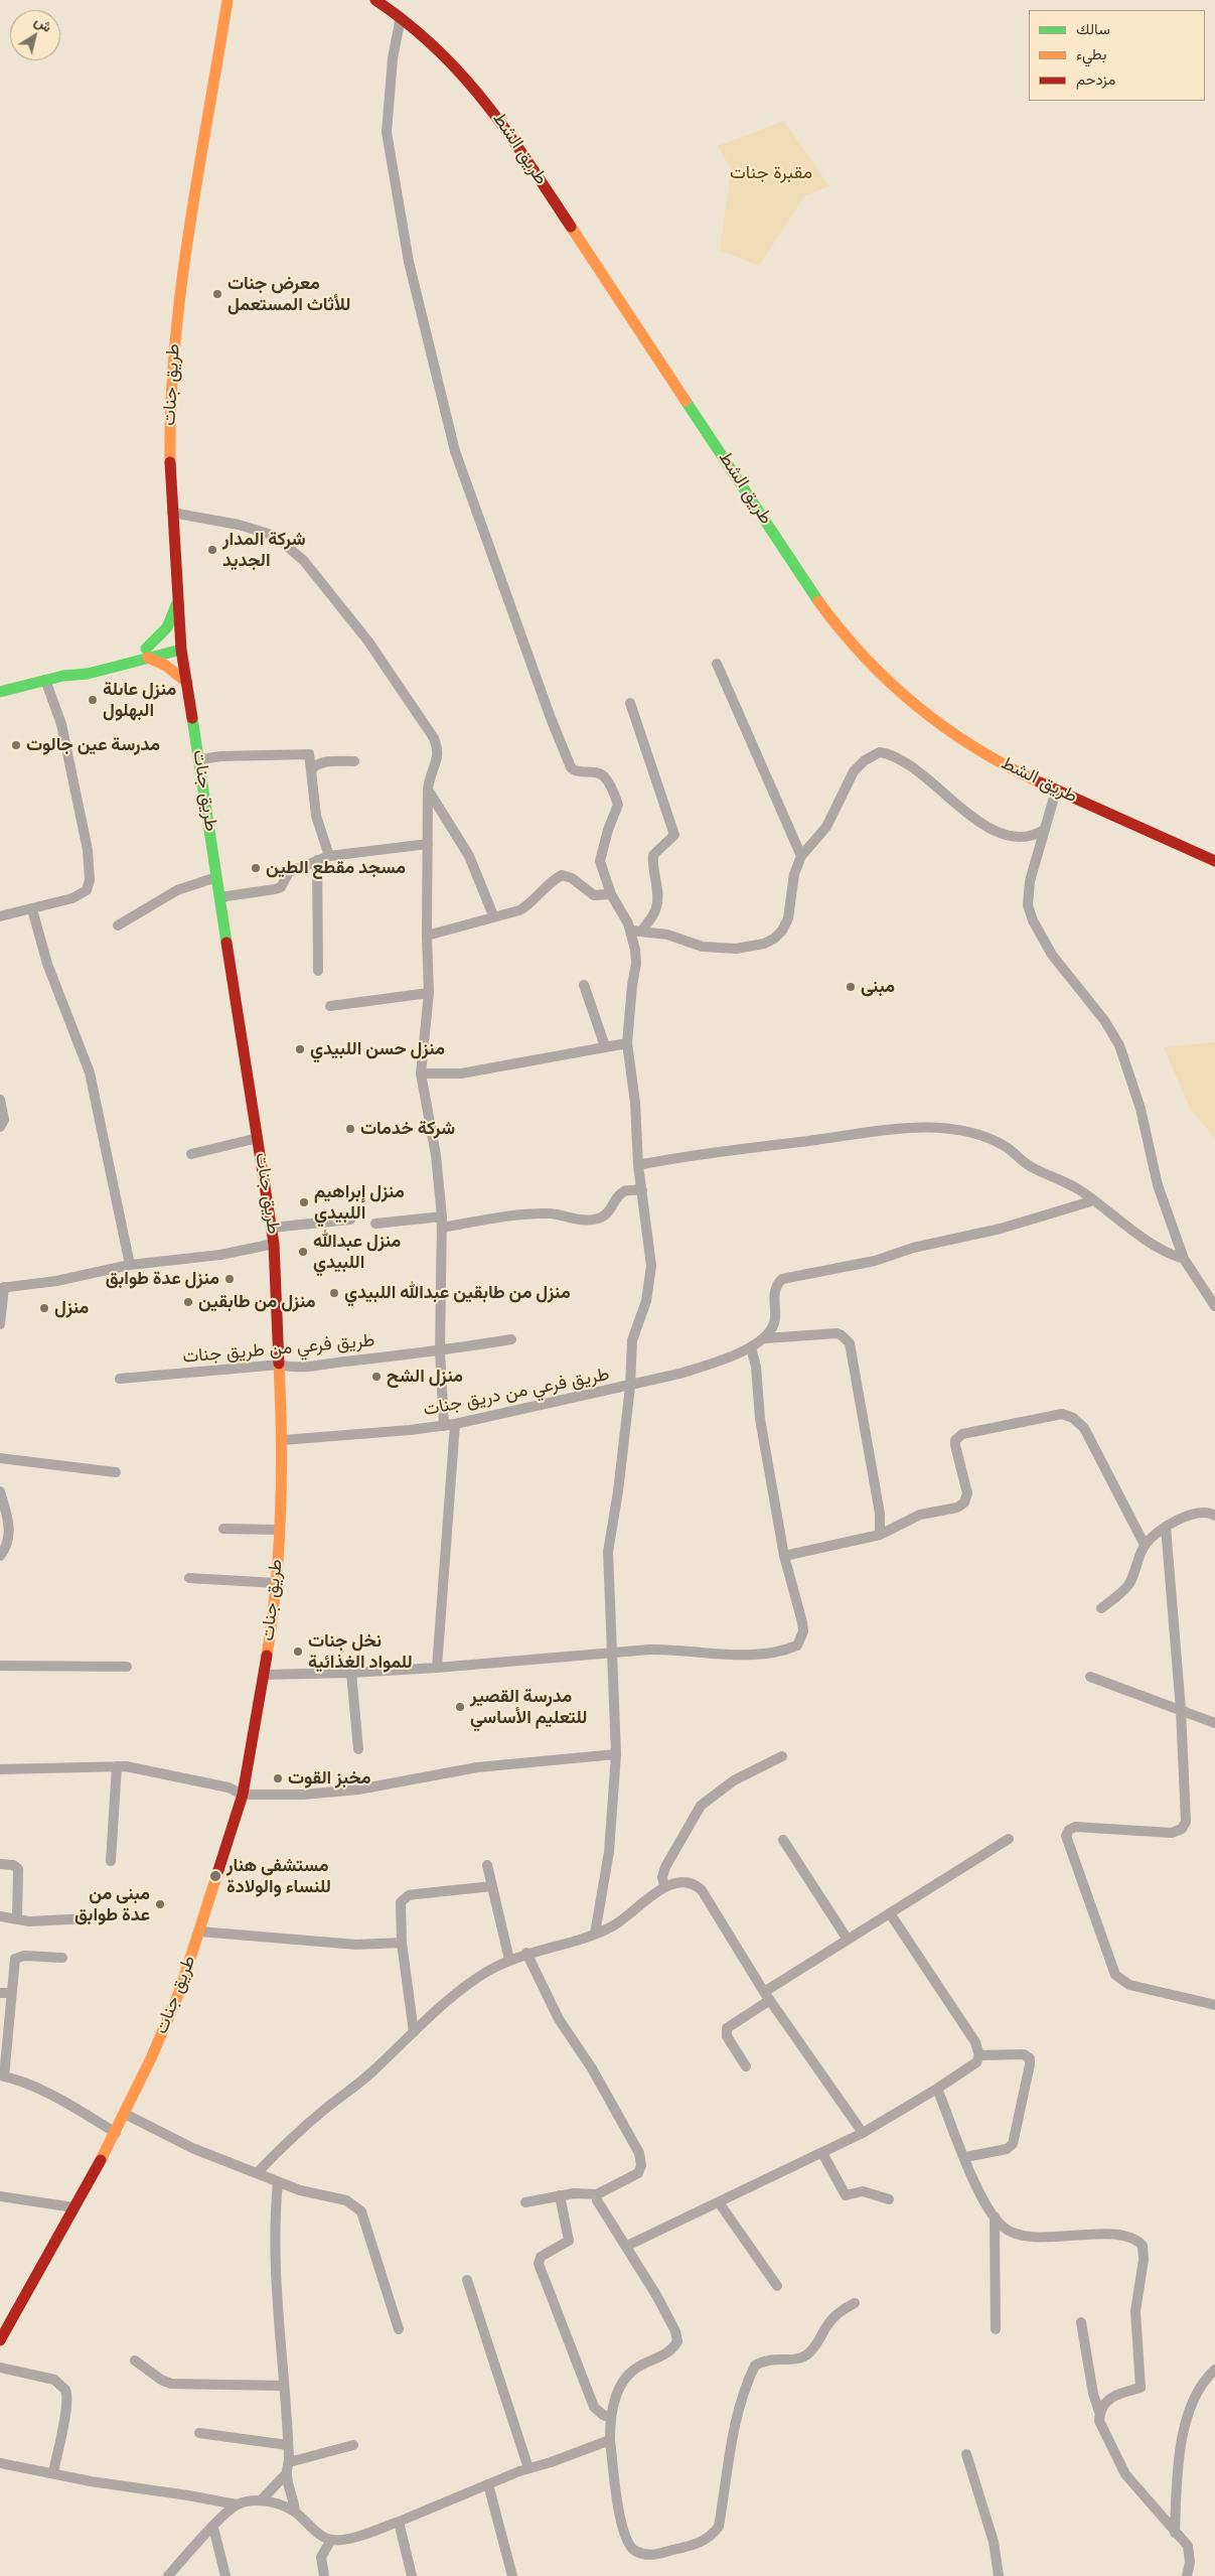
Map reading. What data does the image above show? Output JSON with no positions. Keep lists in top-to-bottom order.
{
  "streets": {
    "street": [
      "طريق الشط",
      "طريق جنات",
      "طريق فرعي من طريق جنات",
      "طريق فرعي من دريق جنات"
    ]
  },
  "crossings": [
    ["طريق جنات", "طريق فرعي من طريق جنات"],
    ["طريق جنات", "طريق فرعي من دريق جنات"]
  ],
  "parks": ["مقبرة جنات"],
  "places": [
    "معرض جنات للأثاث المستعمل",
    "شركة المدار الجديد",
    "منزل عاىلة البهلول",
    "مدرسة عين جالوت",
    "مسجد مقطع الطين",
    "مبنى",
    "منزل حسن اللبيدي",
    "شركة خدمات",
    "منزل إبراهيم اللبيدي",
    "منزل عبدالله اللبيدي",
    "منزل عدة طوابق",
    "منزل من طابقين عبدالله اللبيدي",
    "منزل من طابقين",
    "منزل",
    "منزل الشح",
    "نخل جنات للمواد الغذائية",
    "مدرسة القصير للتعليم الأساسي",
    "مخبز القوت",
    "مستشفى هنار للنساء والولادة",
    "مبنى من عدة طوابق"
  ],
  "legend": ["سالك", "بطيء", "مزدحم"],
  "north": "top right"
}
